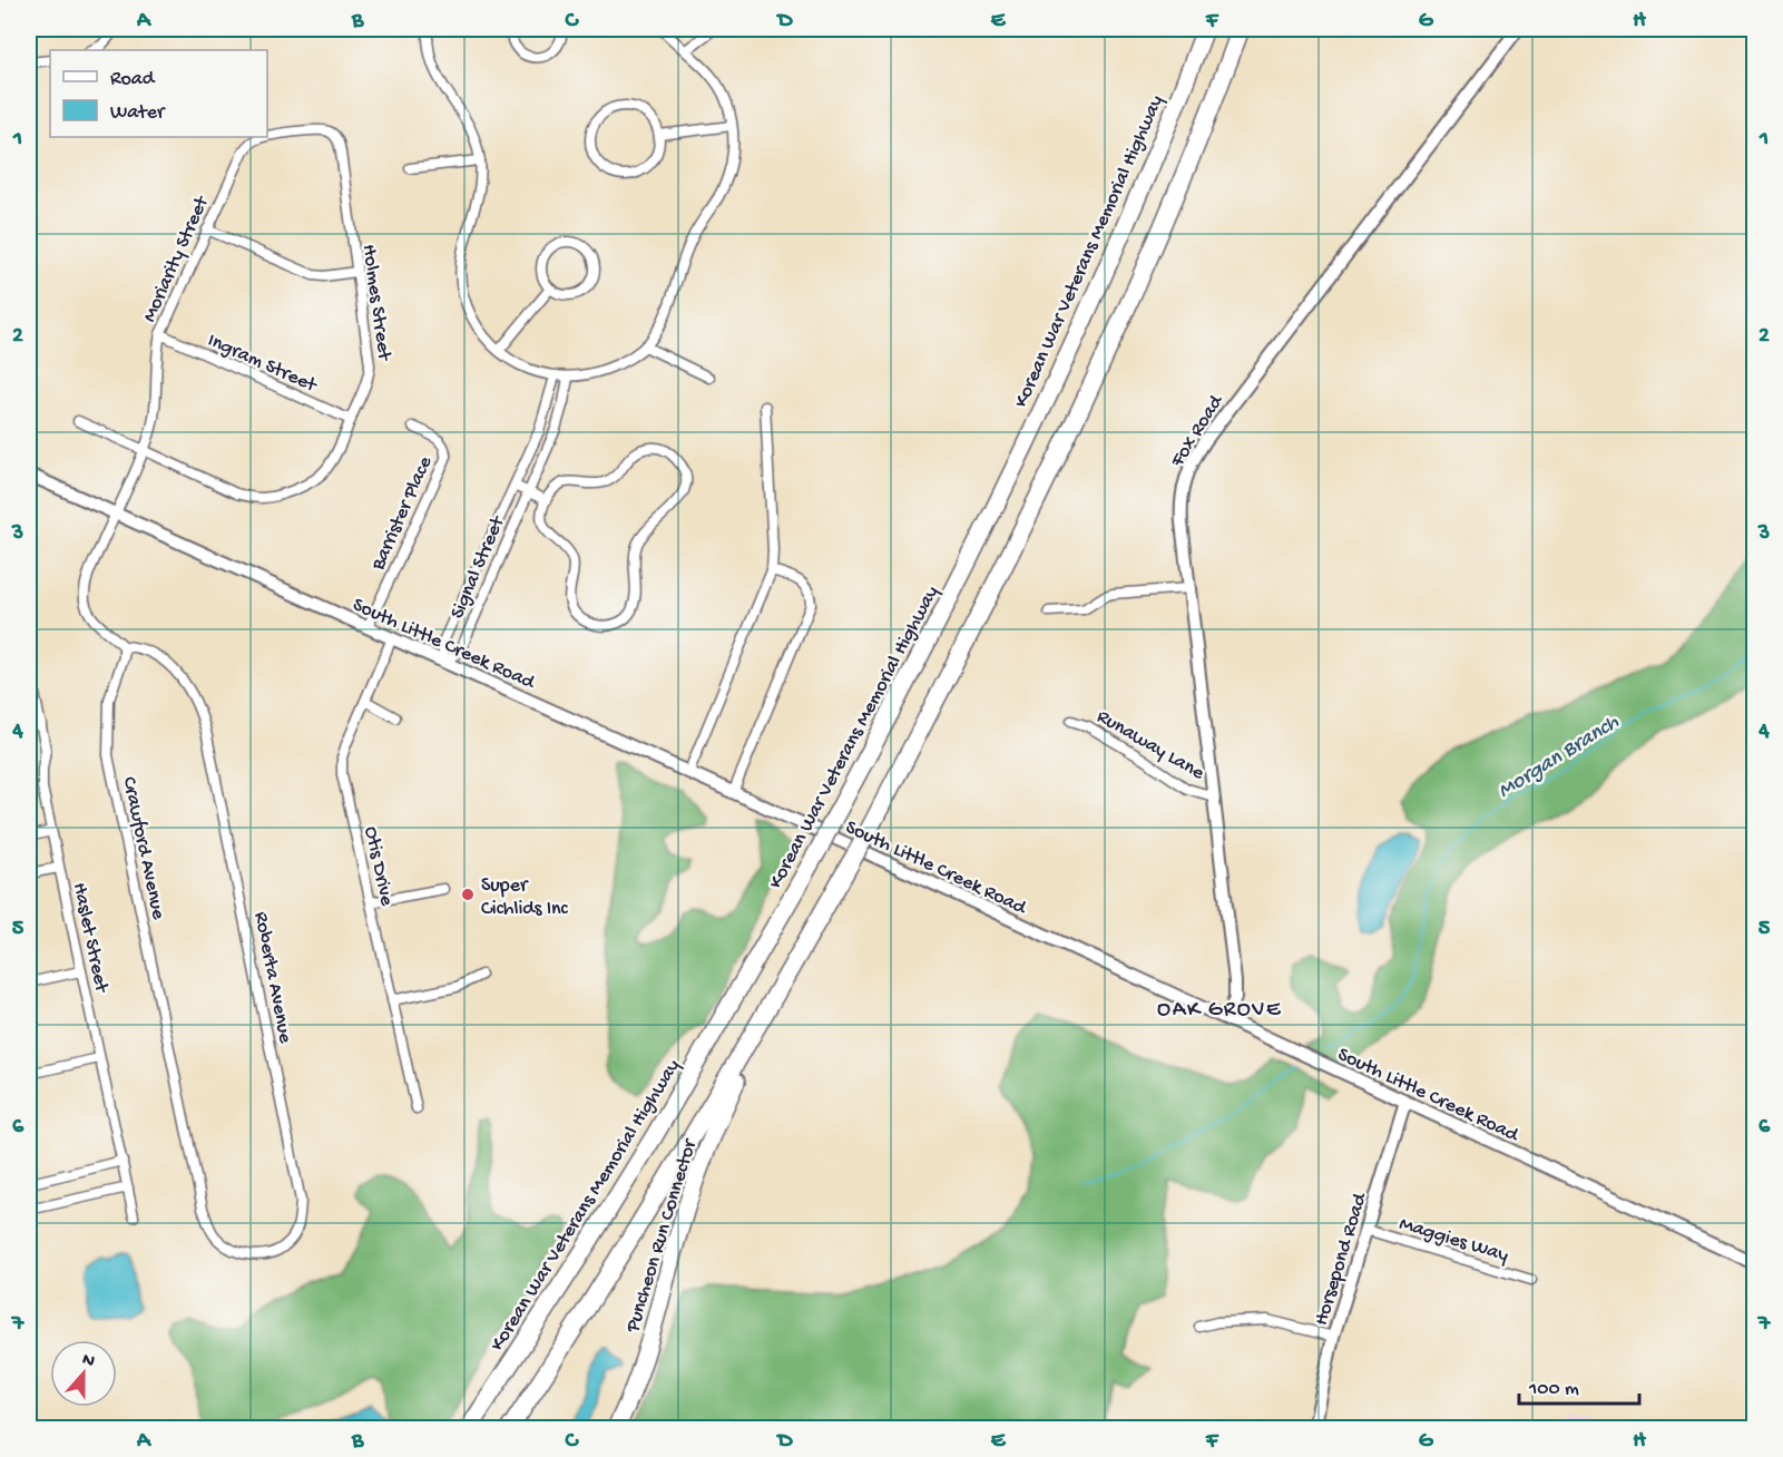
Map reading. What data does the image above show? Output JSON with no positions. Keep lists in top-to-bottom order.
{
  "streets": {
    "highway": ["Korean War Veterans Memorial Highway", "Puncheon Run Connector"],
    "street": [
      "Moriarity Street",
      "Holmes Street",
      "Ingram Street",
      "Fox Road",
      "Barrister Place",
      "Signal Street",
      "South Little Creek Road",
      "Runaway Lane",
      "Crawford Avenue",
      "Otis Drive",
      "Haslet Street",
      "Roberta Avenue",
      "Maggies Way",
      "Horsepond Road"
    ]
  },
  "crossings": [
    ["Moriarity Street", "Holmes Street"],
    ["Moriarity Street", "Ingram Street"],
    ["Moriarity Street", "South Little Creek Road"],
    ["Holmes Street", "Ingram Street"],
    ["Fox Road", "South Little Creek Road"],
    ["Fox Road", "Runaway Lane"],
    ["Barrister Place", "South Little Creek Road"],
    ["Signal Street", "South Little Creek Road"],
    ["South Little Creek Road", "Otis Drive"],
    ["South Little Creek Road", "Horsepond Road"],
    ["Crawford Avenue", "Roberta Avenue"],
    ["Maggies Way", "Horsepond Road"]
  ],
  "districts": ["OAK GROVE"],
  "water": ["Morgan Branch"],
  "places": ["Super Cichlids Inc"],
  "legend": ["Road", "Water"],
  "scale_bar": "100 m",
  "north": "top",
  "grid": {
    "columns": [
      "A",
      "B",
      "C",
      "D",
      "E",
      "F",
      "G",
      "H"
    ],
    "rows": [
      "1",
      "2",
      "3",
      "4",
      "5",
      "6",
      "7"
    ]
  }
}
